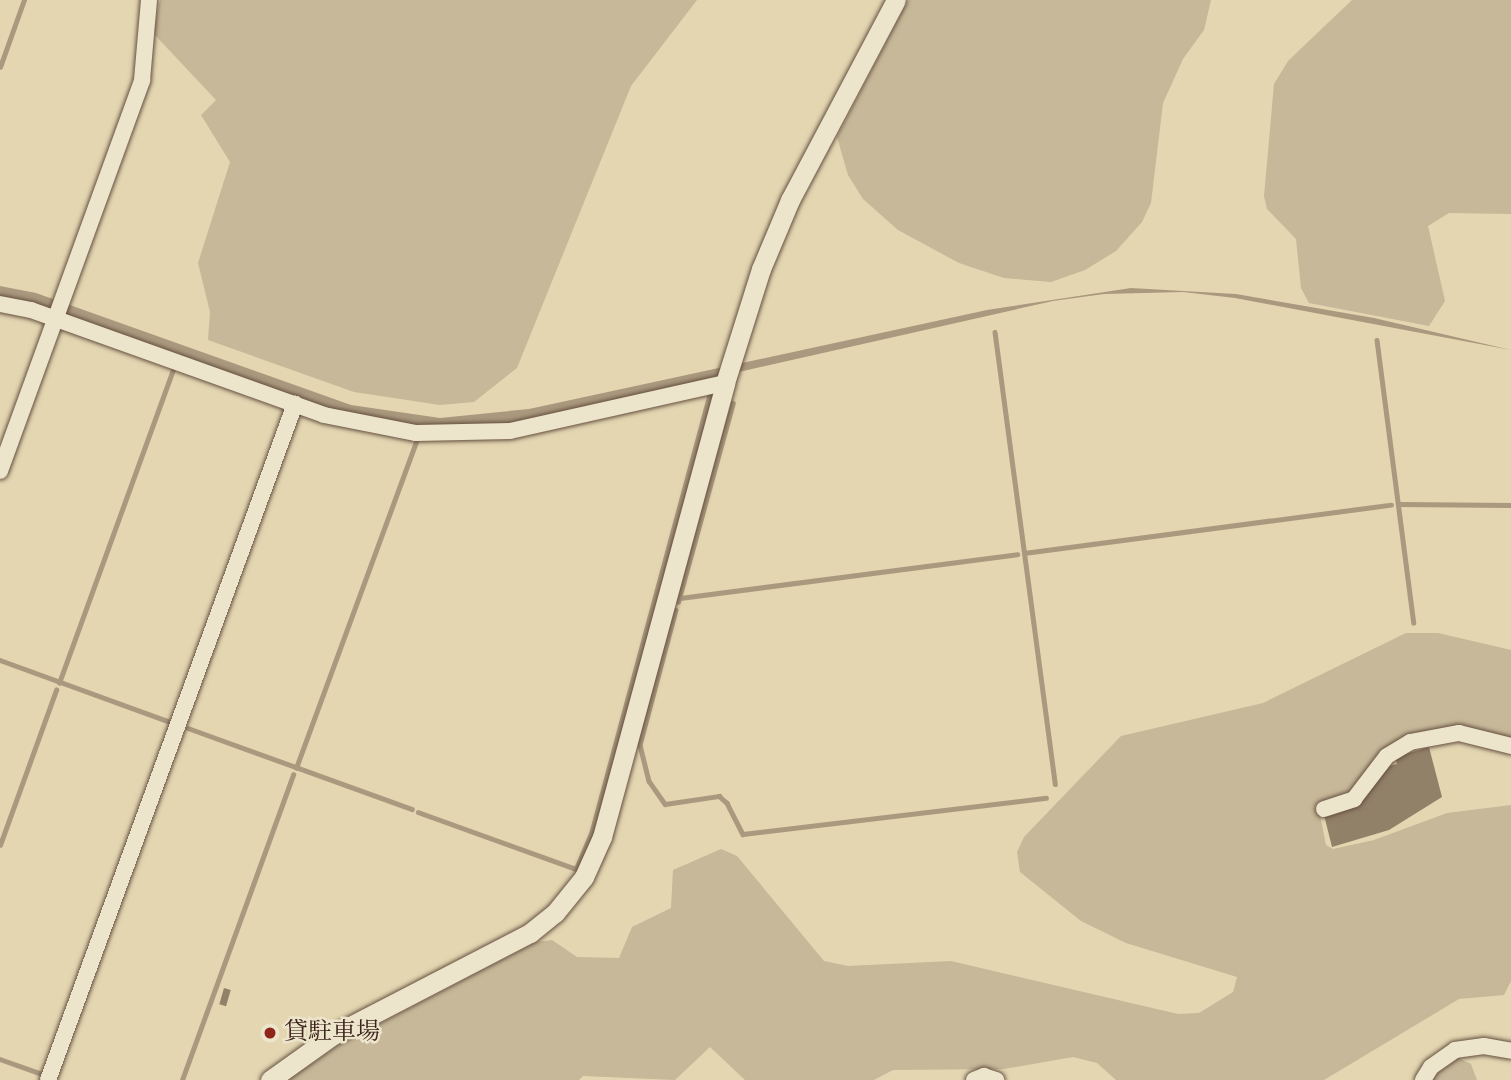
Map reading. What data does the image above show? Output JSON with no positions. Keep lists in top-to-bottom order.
{
  "places": ["貸駐車場"]
}
